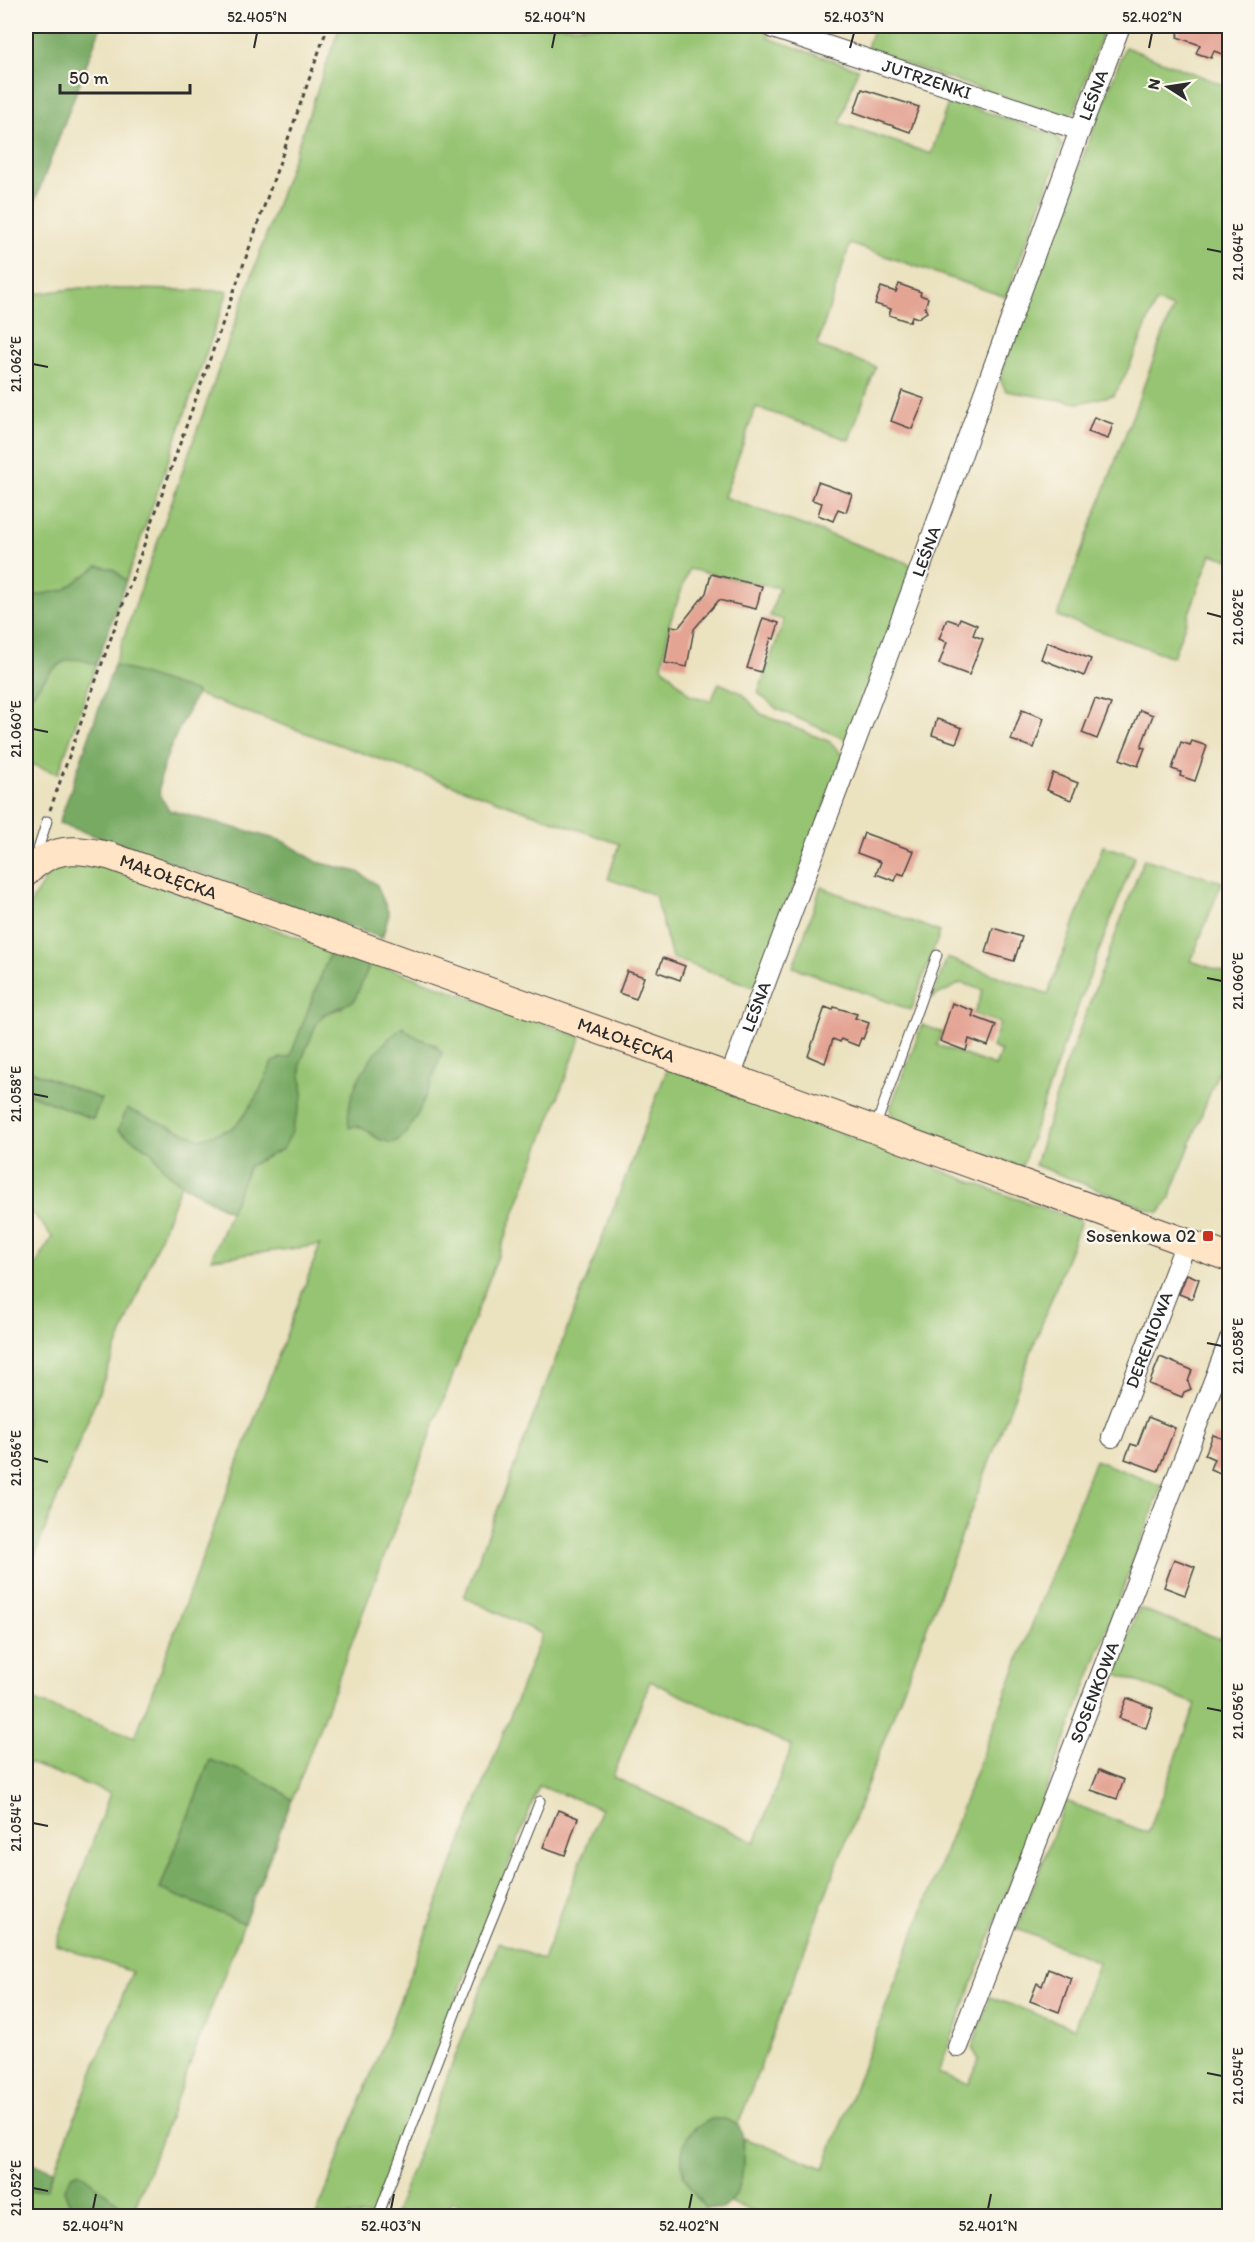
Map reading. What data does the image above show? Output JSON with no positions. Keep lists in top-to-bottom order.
{
  "streets": {
    "street": [
      "JUTRZENKI",
      "LEŚNA",
      "MAŁOŁĘCKA",
      "DERENIOWA",
      "SOSENKOWA"
    ]
  },
  "crossings": [
    ["JUTRZENKI", "LEŚNA"],
    ["LEŚNA", "MAŁOŁĘCKA"],
    ["MAŁOŁĘCKA", "DERENIOWA"]
  ],
  "places": {
    "transit": ["Sosenkowa 02"]
  },
  "scale_bar": "50 m",
  "north": "left",
  "coordinates": [
    "52.405°N",
    "52.404°N",
    "52.403°N",
    "52.402°N",
    "21.064°E",
    "21.062°E",
    "21.060°E",
    "21.058°E",
    "21.056°E",
    "21.054°E",
    "21.052°E",
    "52.401°N"
  ]
}
